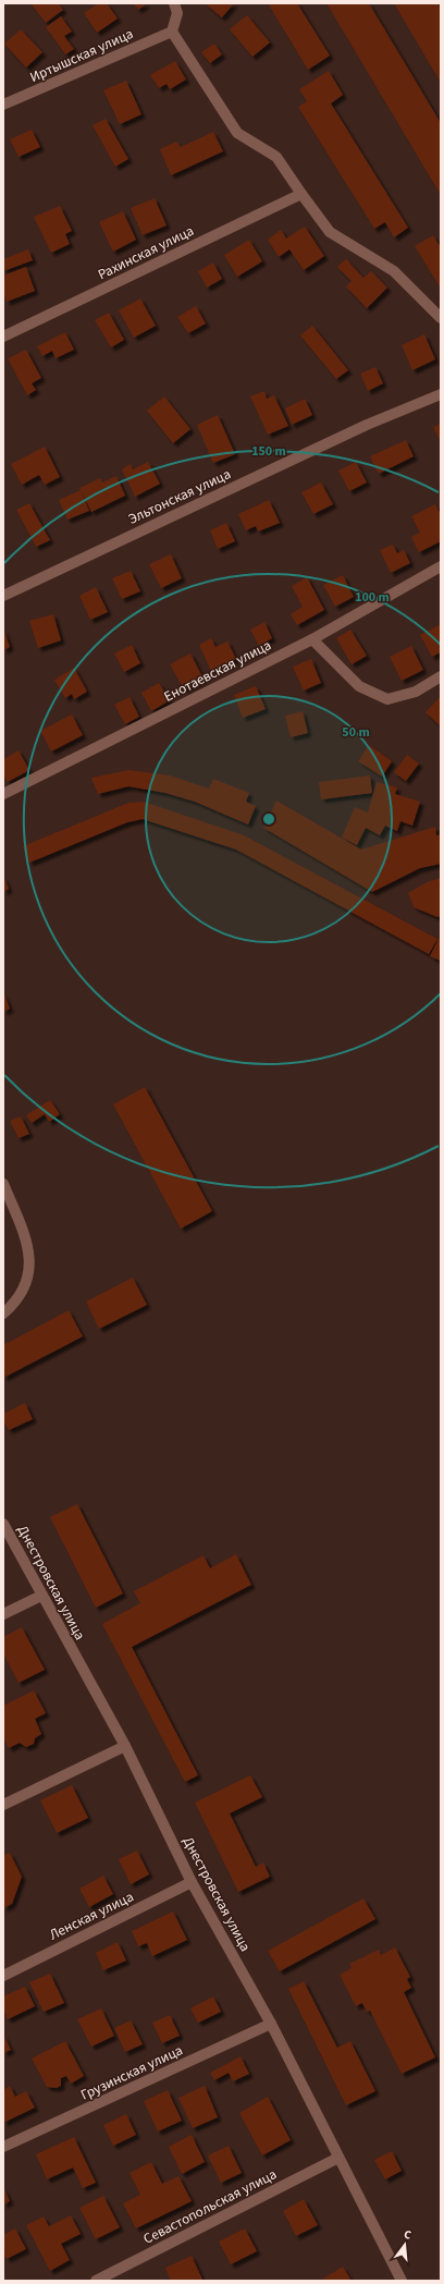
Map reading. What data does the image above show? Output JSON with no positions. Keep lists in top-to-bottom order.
{
  "streets": {
    "street": [
      "Иртышская улица",
      "Рахинская улица",
      "Эльтонская улица",
      "Енотаевская улица",
      "Днестровская улица",
      "Ленская улица",
      "Грузинская улица",
      "Севастопольская улица"
    ]
  },
  "crossings": [
    ["Днестровская улица", "Ленская улица"],
    ["Днестровская улица", "Грузинская улица"],
    ["Днестровская улица", "Севастопольская улица"]
  ],
  "north": "top",
  "rings": ["150 m", "100 m", "50 m"]
}
